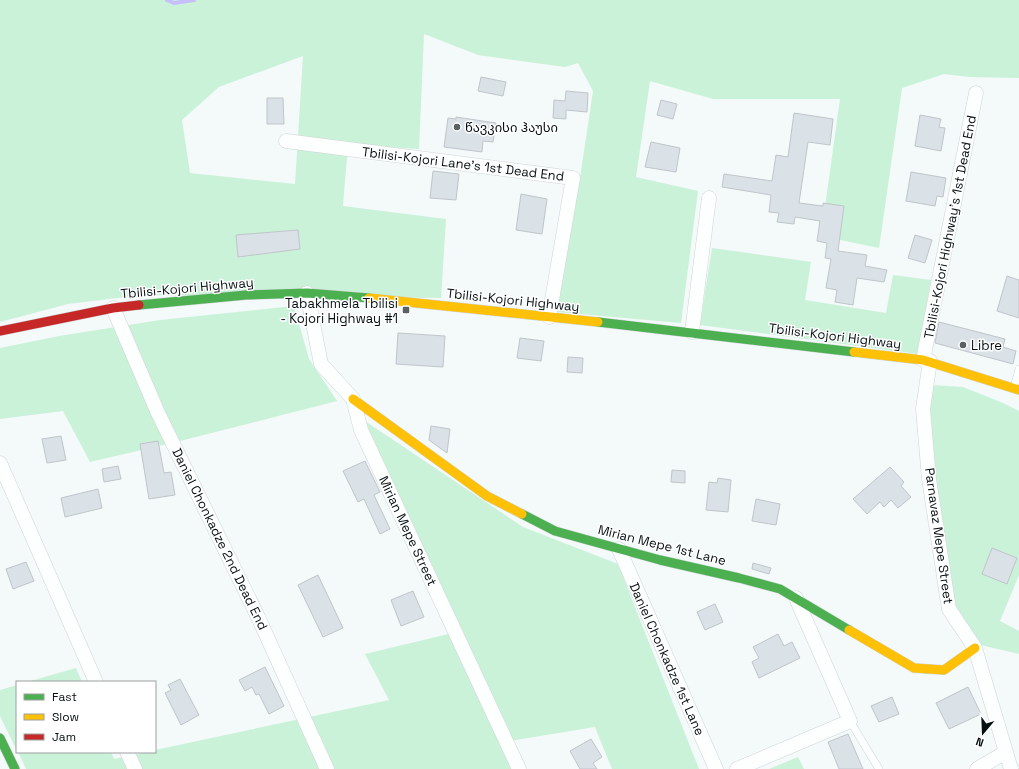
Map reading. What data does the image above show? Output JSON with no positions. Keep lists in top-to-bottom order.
{
  "streets": {
    "main road": ["Tbilisi-Kojori Highway", "Mirian Mepe 1st Lane"],
    "street": [
      "Tbilisi-Kojori Lane's 1st Dead End",
      "Tbilisi-Kojori Highway's 1st Dead End",
      "Mirian Mepe Street",
      "Parnavaz Mepe Street",
      "Daniel Chonkadze 2nd Dead End",
      "Daniel Chonkadze 1st Lane"
    ]
  },
  "crossings": [
    ["Tbilisi-Kojori Lane's 1st Dead End", "Tbilisi-Kojori Highway"],
    ["Tbilisi-Kojori Highway's 1st Dead End", "Tbilisi-Kojori Highway"],
    ["Tbilisi-Kojori Highway's 1st Dead End", "Parnavaz Mepe Street"],
    ["Tbilisi-Kojori Highway", "Mirian Mepe Street"],
    ["Tbilisi-Kojori Highway", "Parnavaz Mepe Street"],
    ["Tbilisi-Kojori Highway", "Daniel Chonkadze 2nd Dead End"],
    ["Mirian Mepe Street", "Mirian Mepe 1st Lane"],
    ["Parnavaz Mepe Street", "Mirian Mepe 1st Lane"],
    ["Mirian Mepe 1st Lane", "Daniel Chonkadze 1st Lane"]
  ],
  "places": {
    "other": ["წავკისი ჰაუსი", "Libre"],
    "transit": ["Tabakhmela Tbilisi - Kojori Highway #1"]
  },
  "legend": ["Fast", "Slow", "Jam"],
  "north": "bottom"
}
